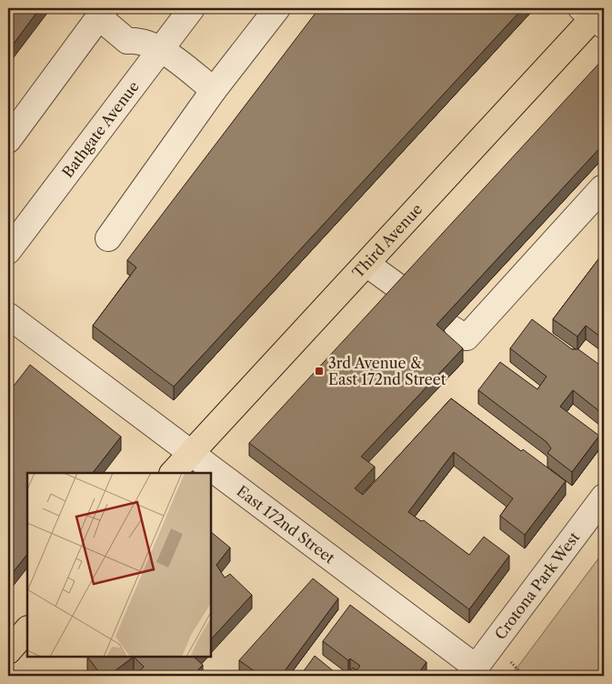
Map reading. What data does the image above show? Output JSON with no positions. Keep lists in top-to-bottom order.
{
  "streets": {
    "main road": ["Third Avenue"],
    "street": ["Bathgate Avenue", "East 172nd Street", "Crotona Park West"]
  },
  "crossings": [
    ["Third Avenue", "East 172nd Street"],
    ["East 172nd Street", "Crotona Park West"]
  ],
  "places": {
    "transit": ["3rd Avenue & East 172nd Street"]
  }
}
